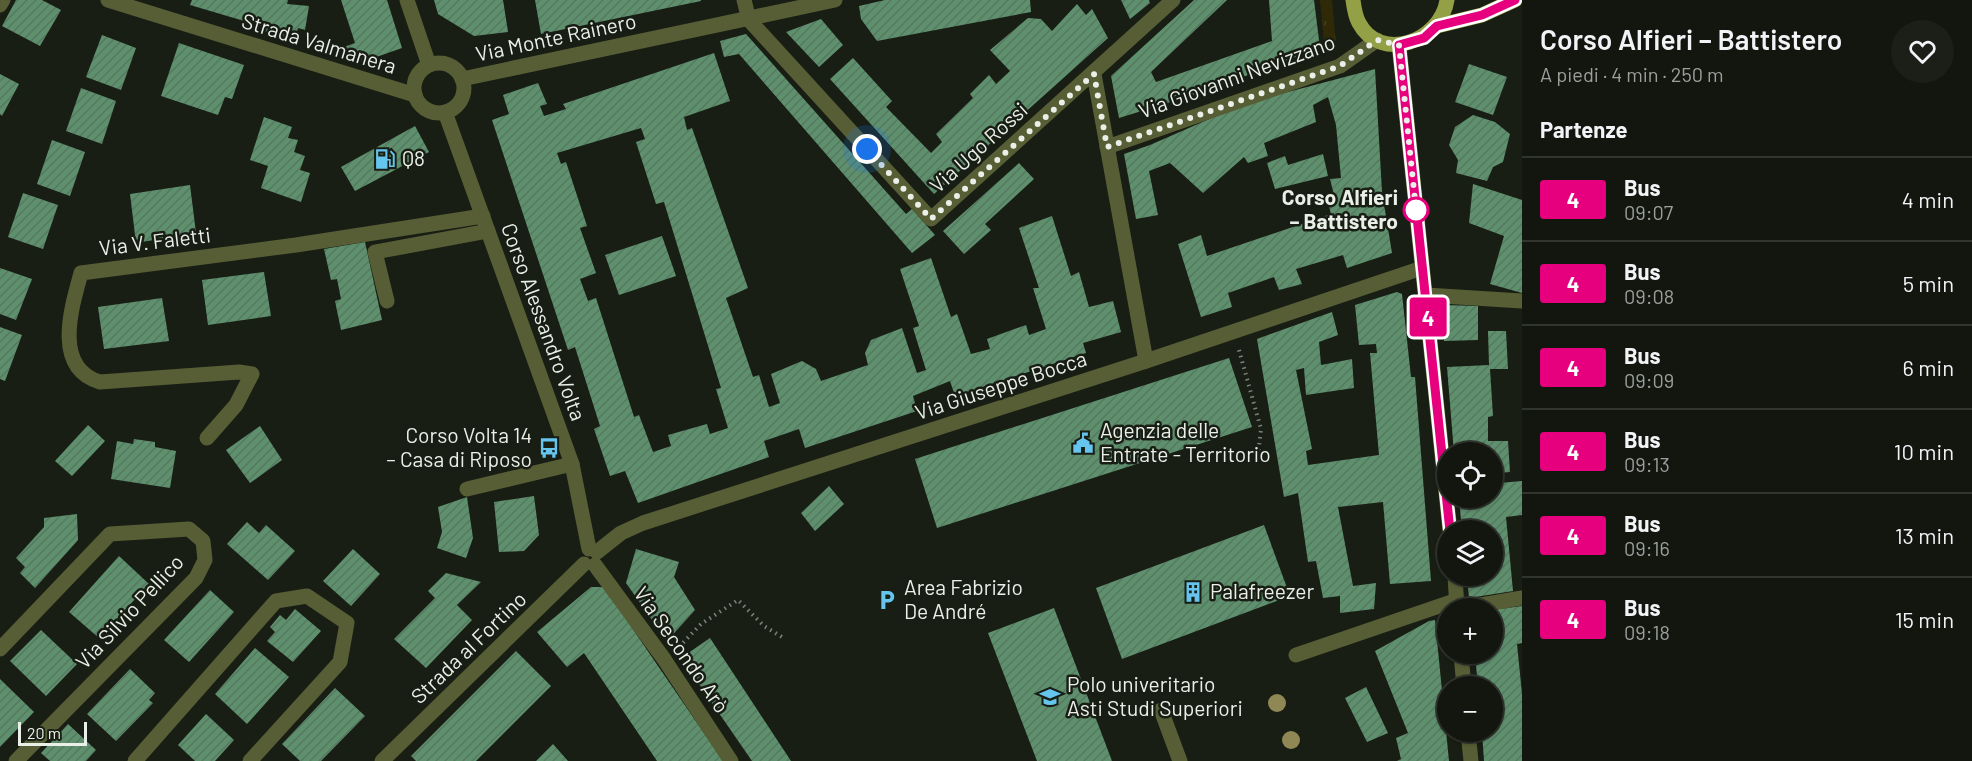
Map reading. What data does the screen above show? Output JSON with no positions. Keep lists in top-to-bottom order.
{
  "streets": {
    "street": [
      "Via Monte Rainero",
      "Strada Valmanera",
      "Via Giovanni Nevizzano",
      "Via Ugo Rossi",
      "Via V. Faletti",
      "Corso Alessandro Volta",
      "Via Giuseppe Bocca",
      "Via Silvio Pellico",
      "Strada al Fortino",
      "Via Secondo Arò"
    ]
  },
  "crossings": [
    ["Via Monte Rainero", "Strada Valmanera"],
    ["Via Monte Rainero", "Via Ugo Rossi"],
    ["Via Monte Rainero", "Corso Alessandro Volta"],
    ["Strada Valmanera", "Corso Alessandro Volta"],
    ["Via V. Faletti", "Corso Alessandro Volta"],
    ["Corso Alessandro Volta", "Via Giuseppe Bocca"],
    ["Corso Alessandro Volta", "Strada al Fortino"],
    ["Corso Alessandro Volta", "Via Secondo Arò"],
    ["Via Giuseppe Bocca", "Strada al Fortino"],
    ["Via Giuseppe Bocca", "Via Secondo Arò"],
    ["Strada al Fortino", "Via Secondo Arò"]
  ],
  "places": {
    "fuel station": ["Q8"],
    "other": ["Corso Alfieri – Battistero"],
    "public building": ["Agenzia delle Entrate - Territorio"],
    "bus stop": ["Corso Volta 14 – Casa di Riposo"],
    "building": ["Palafreezer"],
    "parking": ["Area Fabrizio De André"],
    "school or university": ["Polo univeritario Asti Studi Superiori"]
  },
  "lines": ["bus line 4"],
  "scale_bar": "20 m",
  "page": {
    "on_map": "4",
    "heading": [
      ["Corso Alfieri – Battistero", "A piedi · 4 min · 250 m"],
      "Partenze"
    ],
    "list": [
      {
        "mark": "4",
        "name": "Bus",
        "note": "09:07",
        "value": "4 min"
      },
      {
        "mark": "4",
        "name": "Bus",
        "note": "09:08",
        "value": "5 min"
      },
      {
        "mark": "4",
        "name": "Bus",
        "note": "09:09",
        "value": "6 min"
      },
      {
        "mark": "4",
        "name": "Bus",
        "note": "09:13",
        "value": "10 min"
      },
      {
        "mark": "4",
        "name": "Bus",
        "note": "09:16",
        "value": "13 min"
      },
      {
        "mark": "4",
        "name": "Bus",
        "note": "09:18",
        "value": "15 min"
      }
    ],
    "map_buttons": ["+", "−"],
    "scale": "20 m"
  }
}
